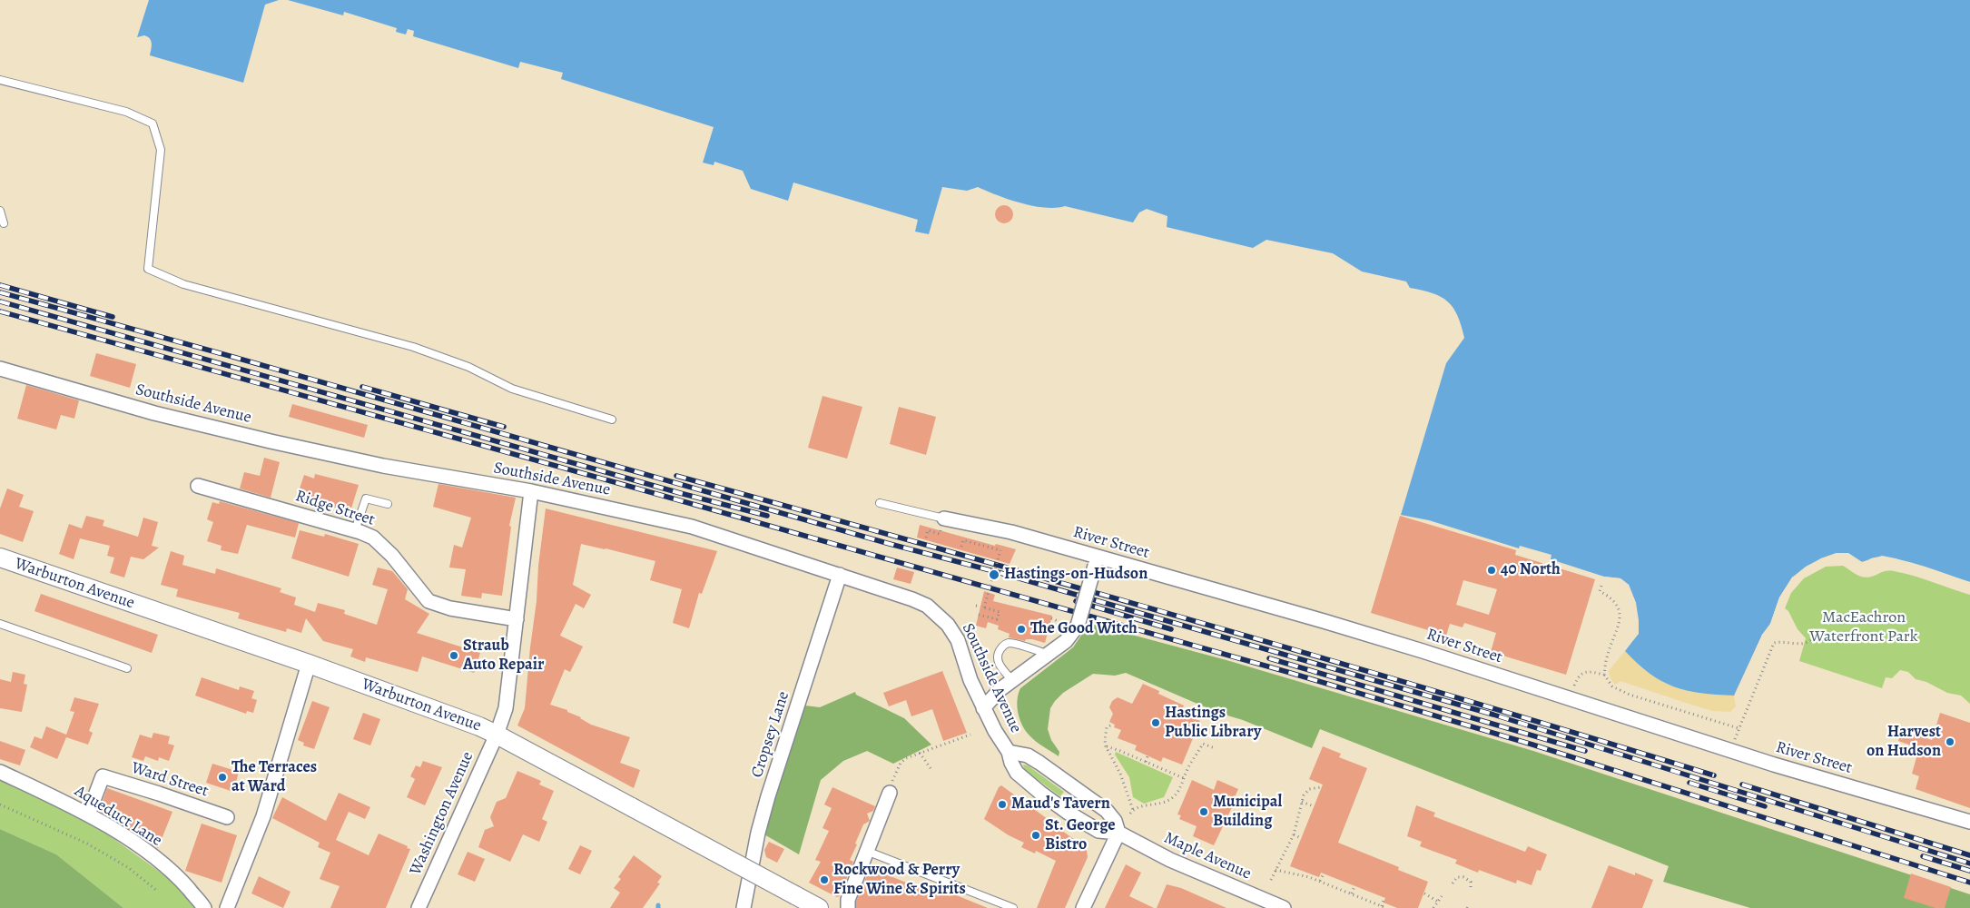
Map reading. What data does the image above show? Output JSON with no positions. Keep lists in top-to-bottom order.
{
  "streets": {
    "street": [
      "Southside Avenue",
      "Ridge Street",
      "River Street",
      "Warburton Avenue",
      "Cropsey Lane",
      "Ward Street",
      "Washington Avenue",
      "Aqueduct Lane",
      "Maple Avenue"
    ]
  },
  "crossings": [
    ["Southside Avenue", "Cropsey Lane"],
    ["Southside Avenue", "Washington Avenue"],
    ["Southside Avenue", "Maple Avenue"],
    ["Ridge Street", "Washington Avenue"],
    ["Warburton Avenue", "Washington Avenue"],
    ["Ward Street", "Aqueduct Lane"]
  ],
  "parks": ["MacEachron Waterfront Park"],
  "places": [
    "40 North",
    "Hastings-on-Hudson",
    "The Good Witch",
    "Straub Auto Repair",
    "Hastings Public Library",
    "Harvest on Hudson",
    "The Terraces at Ward",
    "Maud's Tavern",
    "Municipal Building",
    "St. George Bistro",
    "Rockwood & Perry Fine Wine & Spirits"
  ]
}
